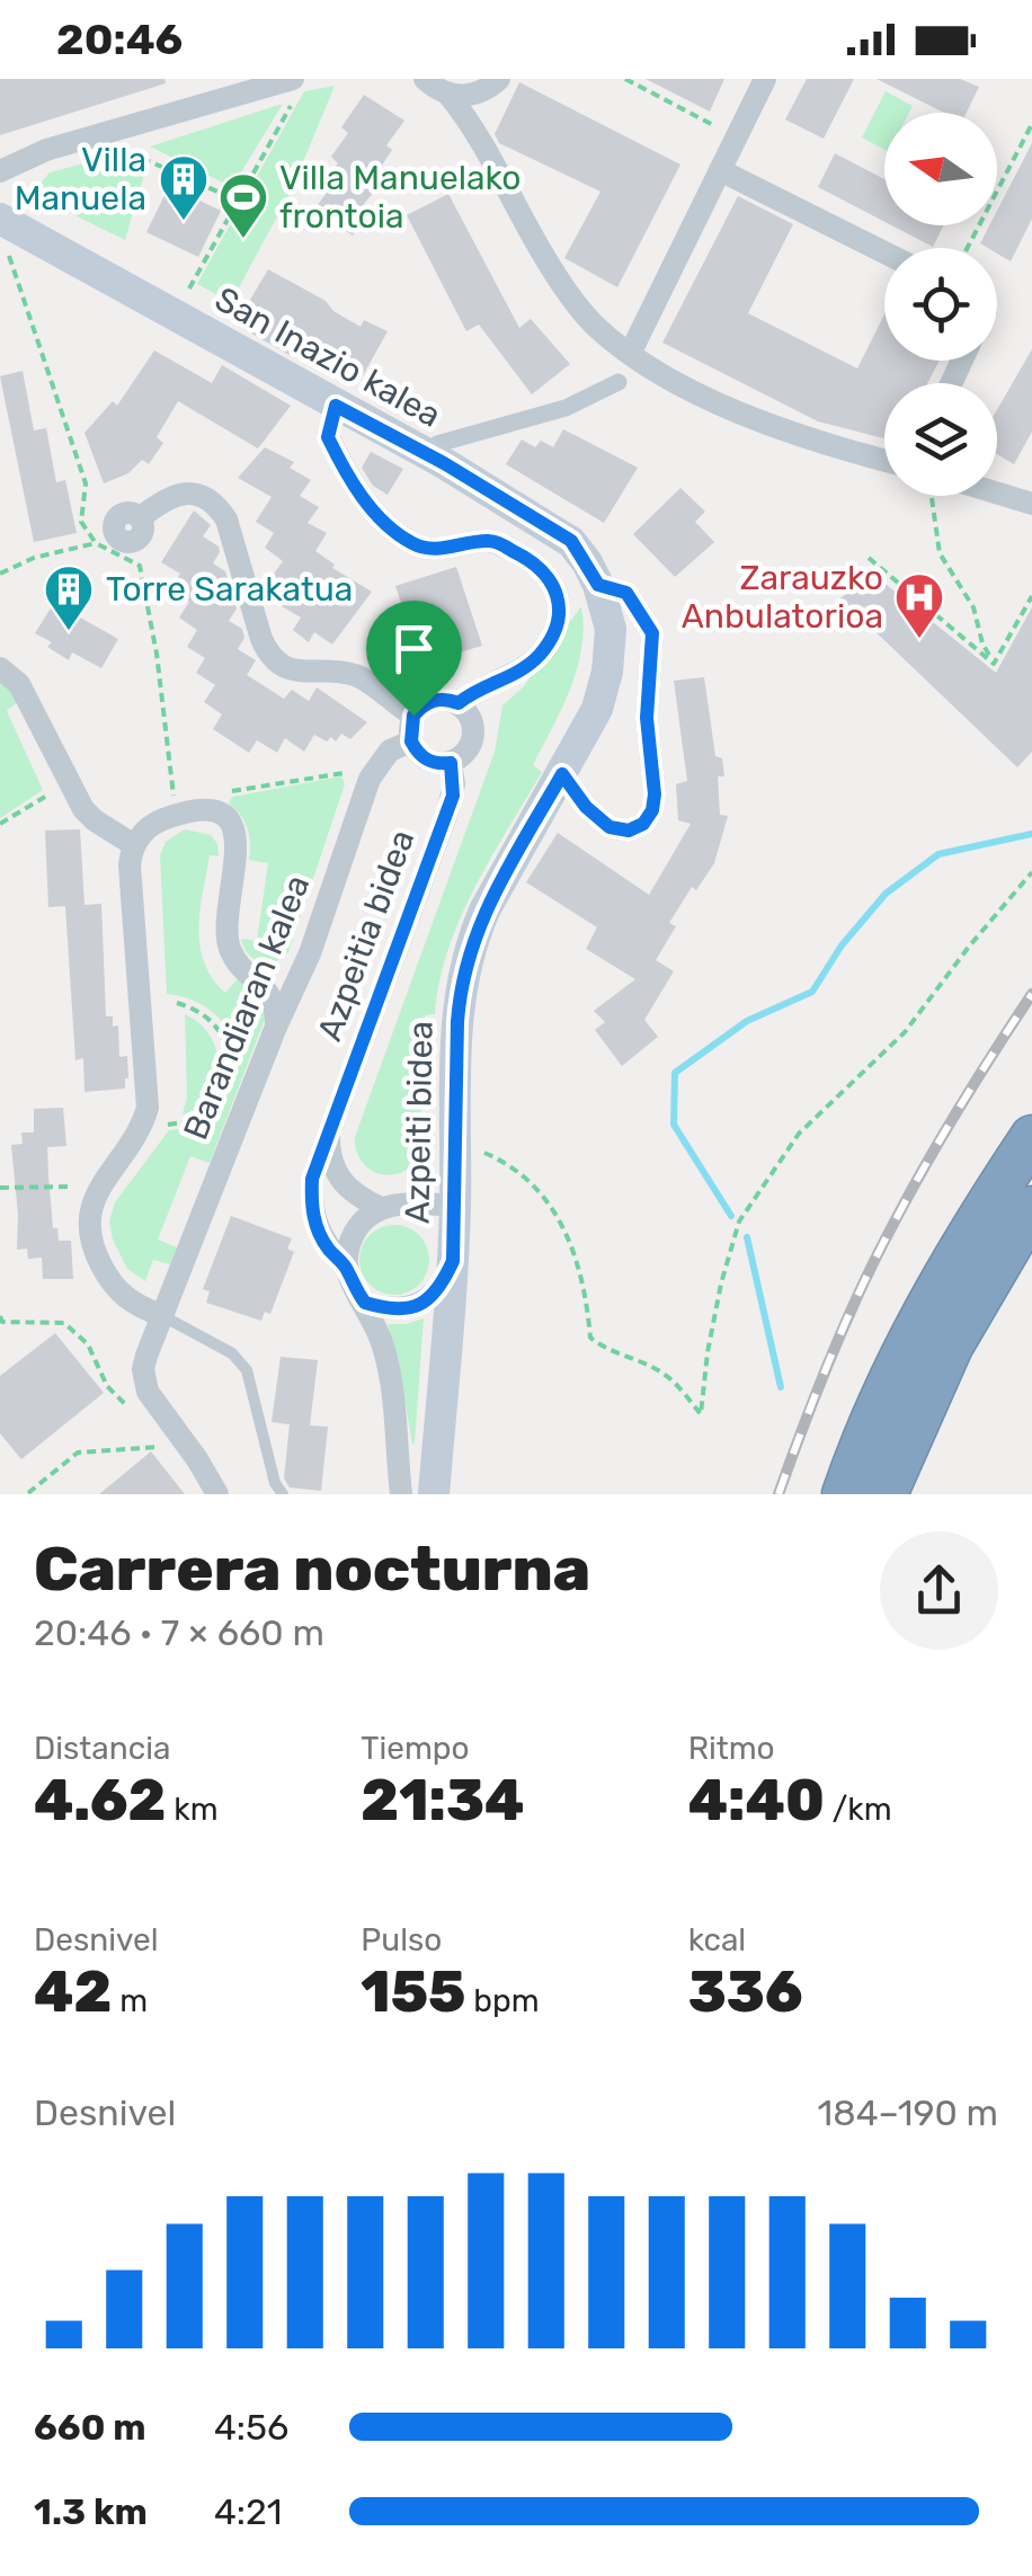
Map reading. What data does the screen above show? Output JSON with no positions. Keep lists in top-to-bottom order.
{
  "streets": {
    "main road": ["San Inazio kalea", "Azpeiti bidea"],
    "street": ["Azpeitia bidea", "Barandiaran kalea"]
  },
  "crossings": [
    ["San Inazio kalea", "Azpeiti bidea"],
    ["Azpeitia bidea", "Barandiaran kalea"],
    ["Azpeitia bidea", "Azpeiti bidea"]
  ],
  "places": {
    "building": ["Villa Manuela", "Torre Sarakatua"],
    "sports": ["Villa Manuelako frontoia"],
    "hospital": ["Zarauzko Anbulatorioa"]
  },
  "north": "left",
  "page": {
    "status": "20:46",
    "heading": ["Carrera nocturna", "20:46 · 7 × 660 m"],
    "stats": [
      ["Distancia", "4.62 km"],
      ["Tiempo", "21:34"],
      ["Ritmo", "4:40 /km"],
      ["Desnivel", "42 m"],
      ["Pulso", "155 bpm"],
      ["kcal", "336"]
    ],
    "chart": ["Desnivel", "184–190 m"],
    "list": [
      {
        "name": "660 m",
        "note": "4:56"
      },
      {
        "name": "1.3 km",
        "note": "4:21"
      }
    ]
  }
}
